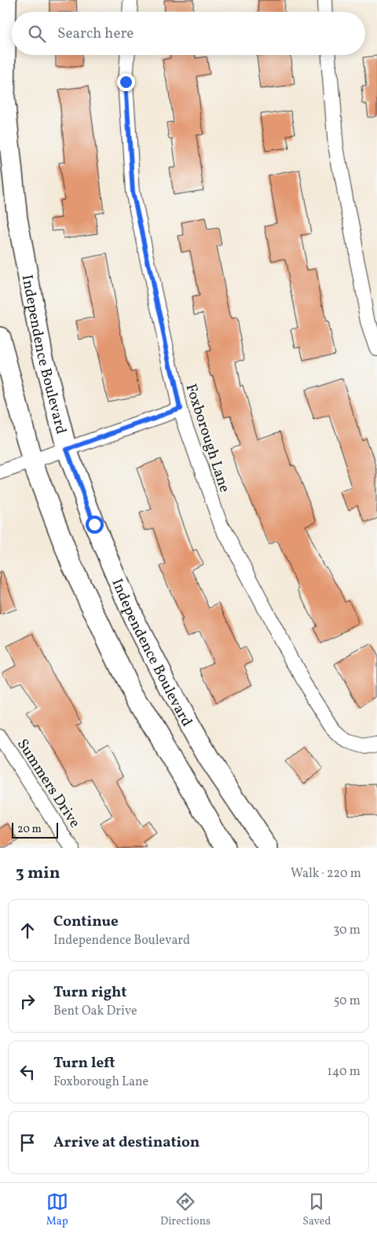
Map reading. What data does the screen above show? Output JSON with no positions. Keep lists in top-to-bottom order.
{
  "streets": {
    "main road": ["Independence Boulevard"],
    "street": ["Foxborough Lane", "Summers Drive"]
  },
  "scale_bar": "20 m",
  "page": {
    "search": "Search here",
    "scale": "20 m",
    "heading": ["3 min", "Walk · 220 m"],
    "list": [
      ["Continue", "Independence Boulevard", "30 m"],
      ["Turn right", "Bent Oak Drive", "50 m"],
      ["Turn left", "Foxborough Lane", "140 m"],
      "Arrive at destination"
    ],
    "nav": ["Map", "Directions", "Saved"]
  }
}
